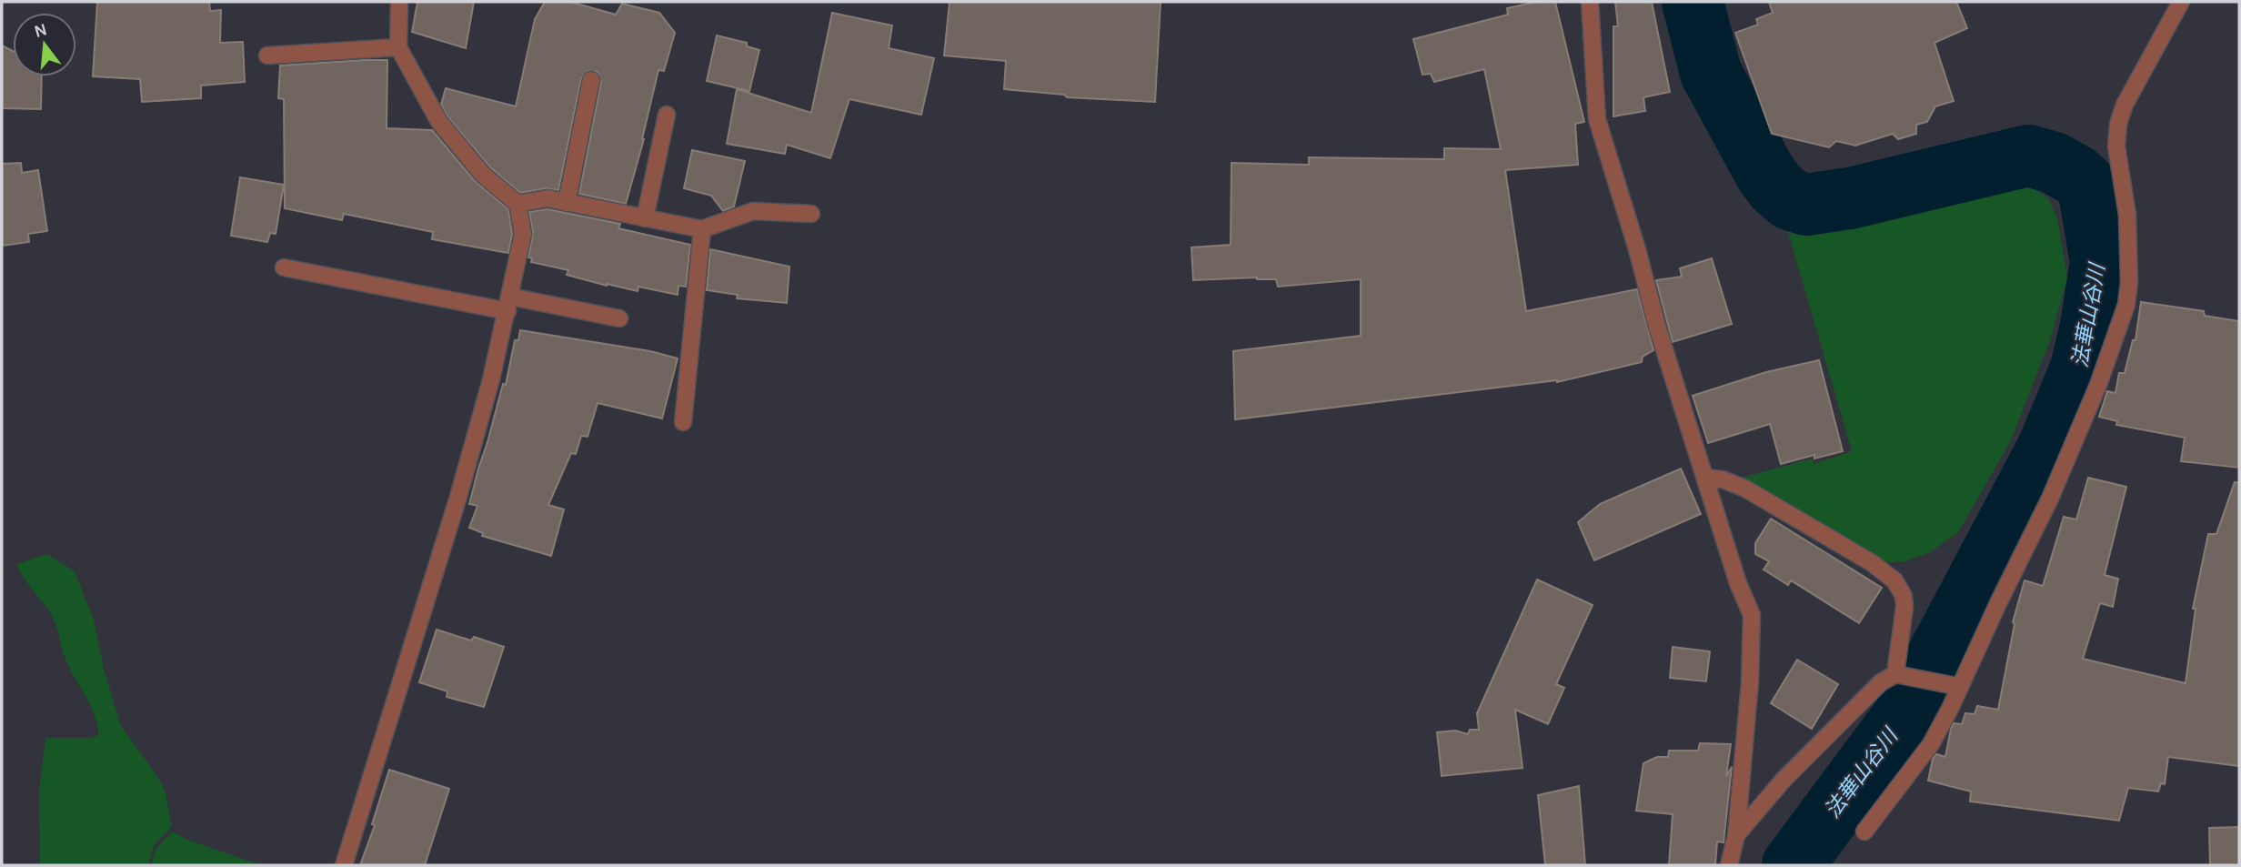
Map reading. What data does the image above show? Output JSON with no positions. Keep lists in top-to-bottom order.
{
  "water": ["法華山谷川"],
  "north": "top"
}
